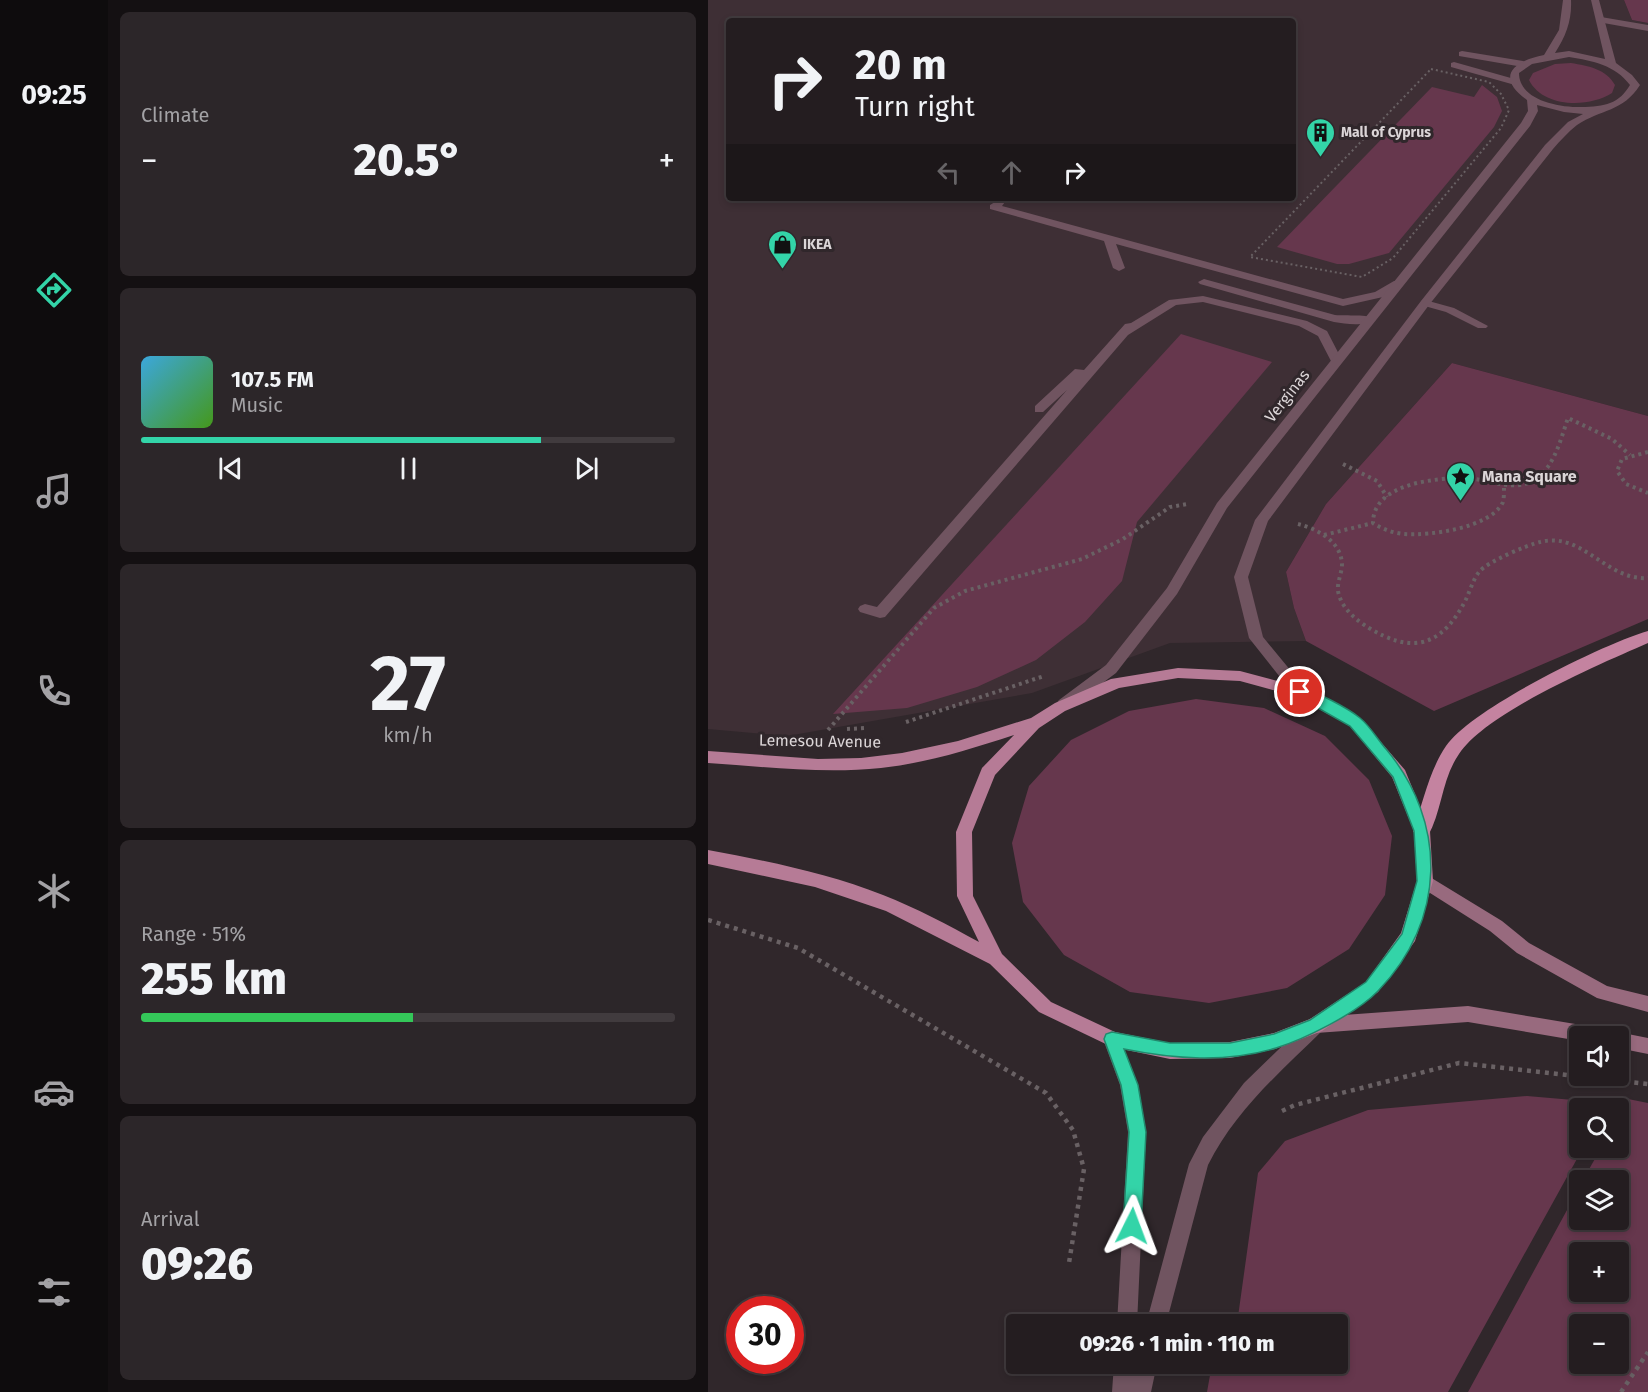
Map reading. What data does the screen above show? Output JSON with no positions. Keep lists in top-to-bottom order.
{
  "streets": {
    "main road": ["Lemesou Avenue"],
    "street": ["Verginas"]
  },
  "places": {
    "building": ["Mall of Cyprus"],
    "shop": ["IKEA"],
    "place": ["Mana Square"]
  },
  "page": {
    "tabs": "09:25",
    "tile": [
      "Climate",
      ["27", "km/h"],
      ["Range · 51%", "255 km"],
      ["Arrival", "09:26"]
    ],
    "turn": ["20 m", "Turn right"],
    "heat": ["−", "20.5°", "+"],
    "song": ["107.5 FM", "Music"],
    "map_buttons": ["+", "−"],
    "limit": "30",
    "trip": "09:26 · 1 min · 110 m"
  }
}
